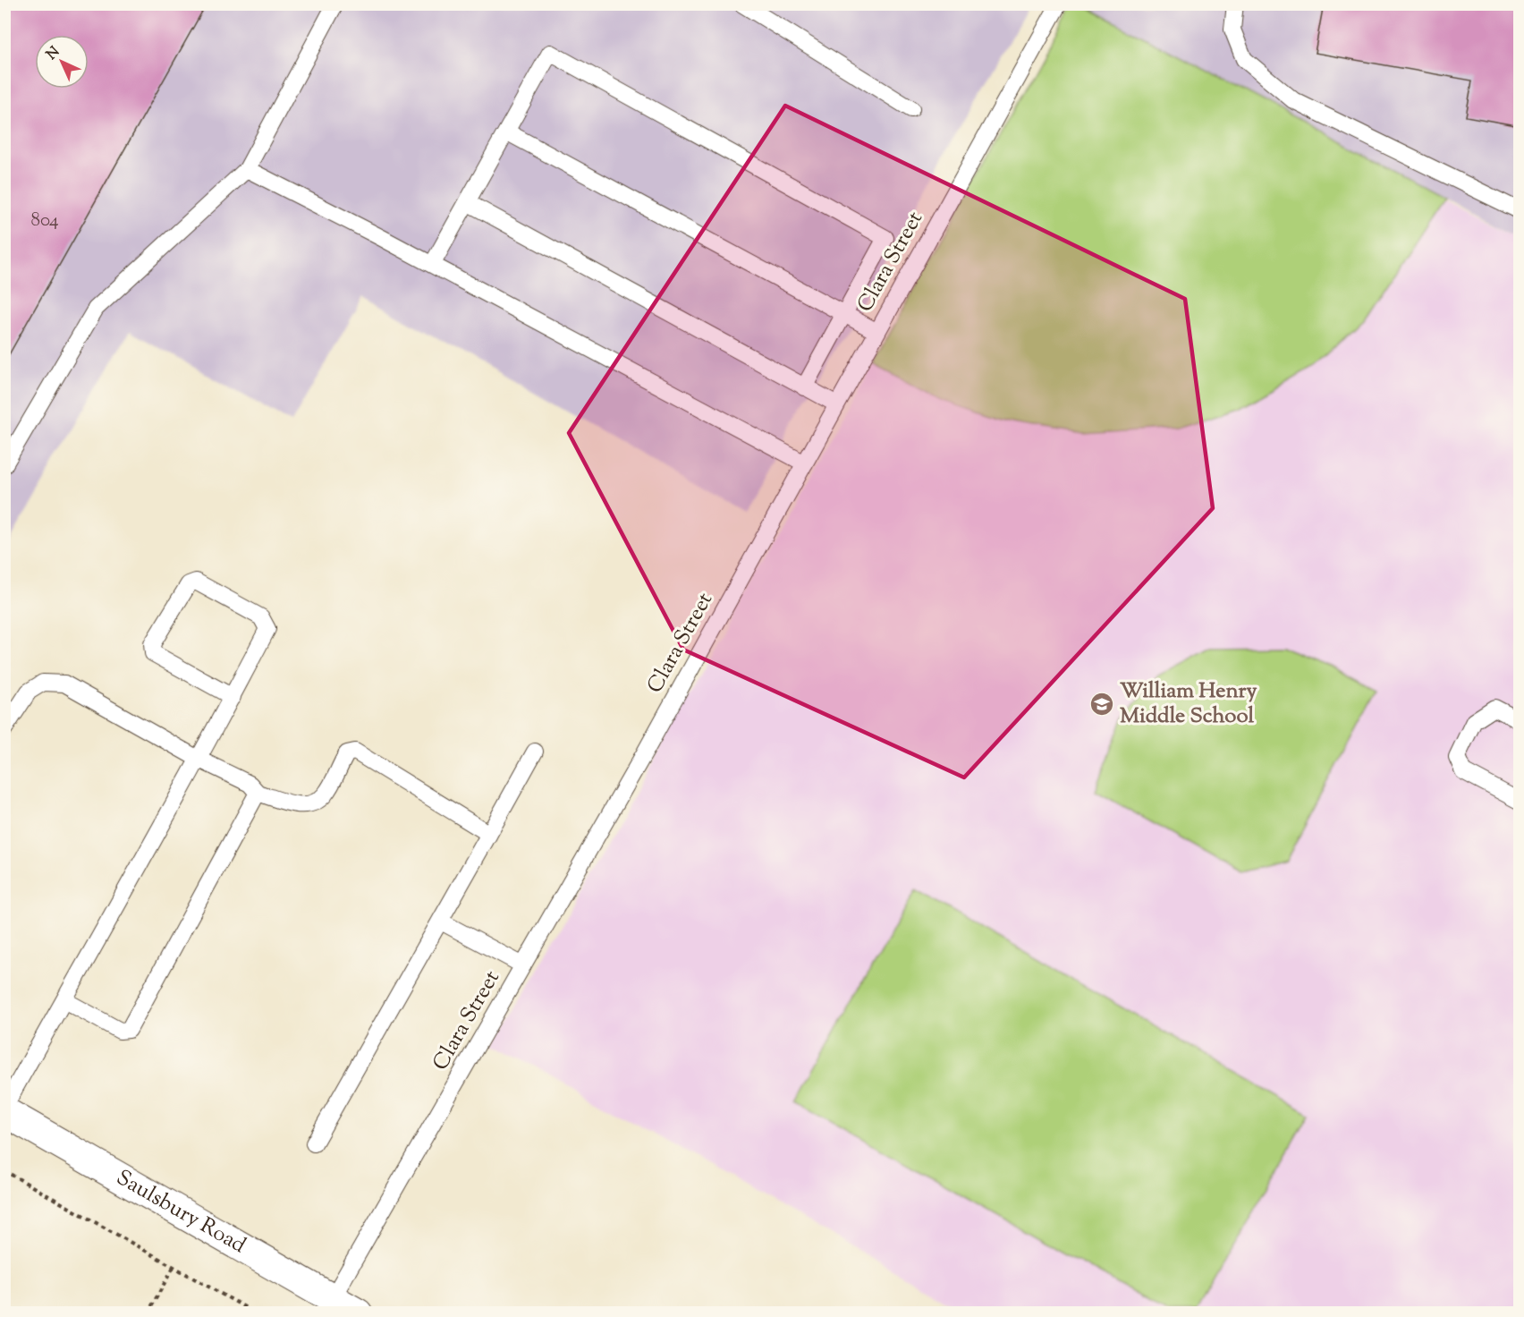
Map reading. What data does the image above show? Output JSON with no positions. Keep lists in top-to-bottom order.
{
  "streets": {
    "main road": ["Saulsbury Road"],
    "lane": ["Clara Street"]
  },
  "crossings": [
    ["Clara Street", "Saulsbury Road"]
  ],
  "places": {
    "school or university": ["William Henry Middle School"]
  },
  "house_numbers": ["804"],
  "north": "top left"
}
